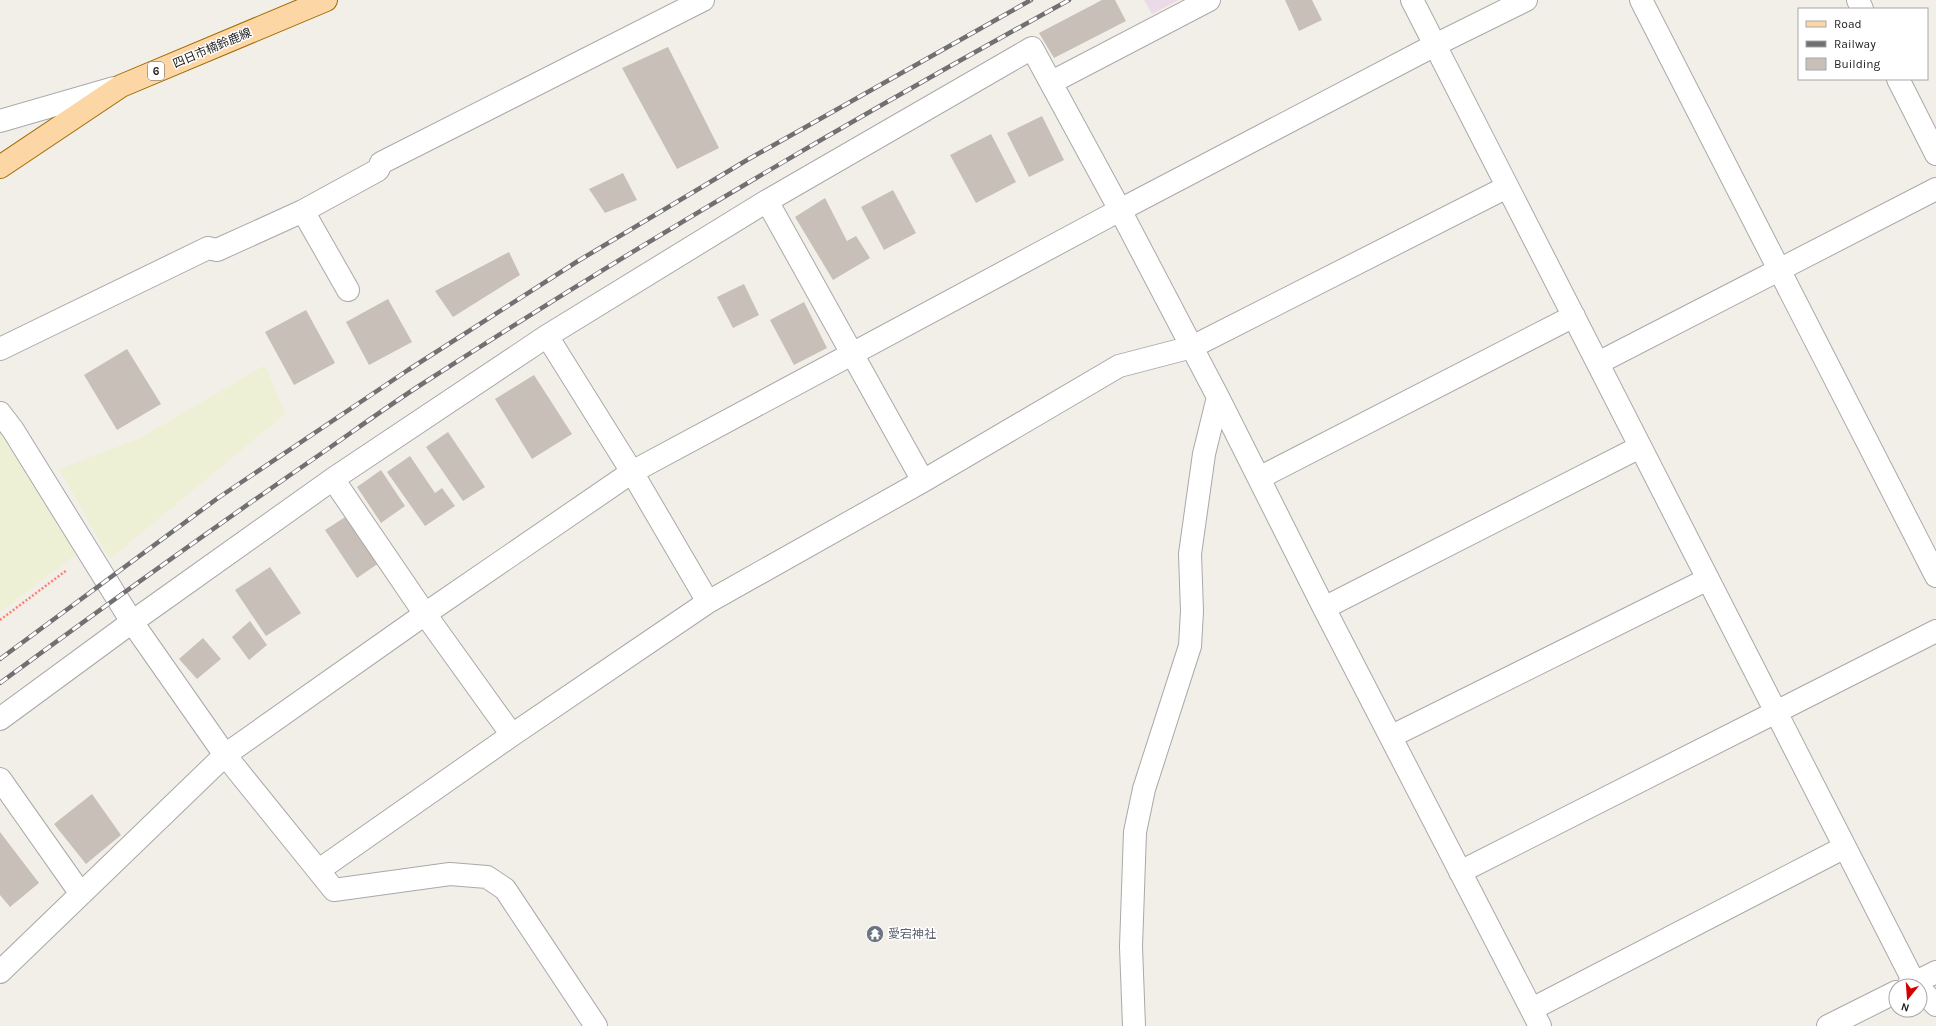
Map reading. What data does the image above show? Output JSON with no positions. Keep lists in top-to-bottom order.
{
  "streets": {
    "main road": ["四日市楠鈴鹿線", "6"]
  },
  "places": {
    "temple": ["愛宕神社"]
  },
  "legend": ["Road", "Railway", "Building"],
  "north": "bottom"
}
